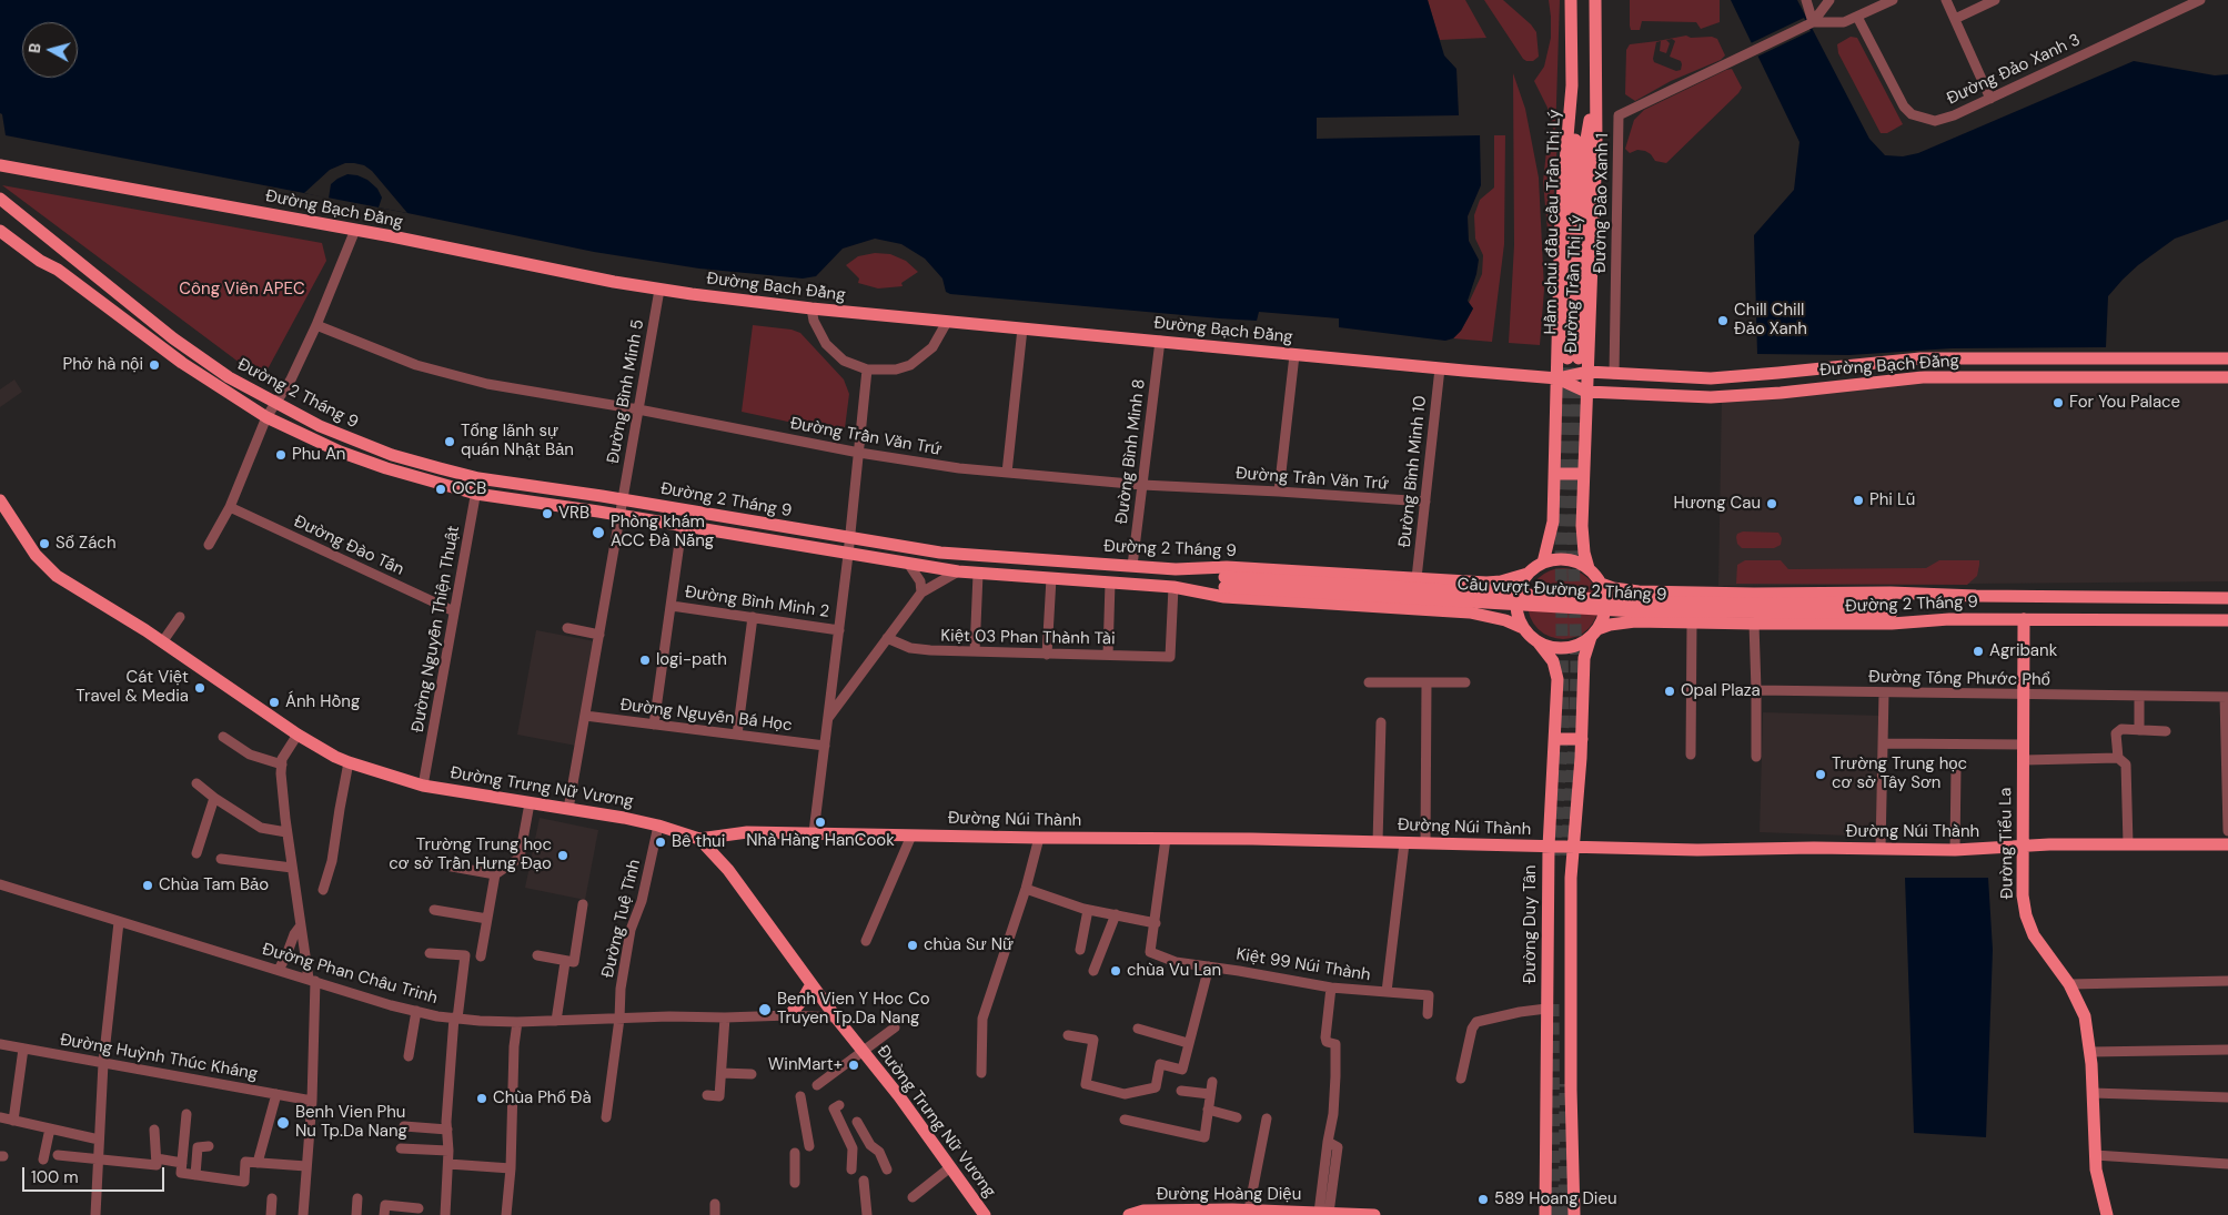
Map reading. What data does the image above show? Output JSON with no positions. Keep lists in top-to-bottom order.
{
  "streets": {
    "main road": [
      "Đường Bạch Đằng",
      "Hầm chui đầu cầu Trần Thị Lý",
      "Đường Trần Thị Lý",
      "Đường 2 Tháng 9",
      "Cầu vượt Đường 2 Tháng 9",
      "Đường Trưng Nữ Vương",
      "Đường Núi Thành",
      "Đường Tiểu La",
      "Đường Duy Tân",
      "Đường Hoàng Diệu"
    ],
    "street": [
      "Đường Đảo Xanh 3",
      "Đường Đảo Xanh 1",
      "Đường Bình Minh 5",
      "Đường Trần Văn Trứ",
      "Đường Bình Minh 8",
      "Đường Bình Minh 10",
      "Đường Đào Tấn",
      "Đường Bình Minh 2",
      "Đường Nguyễn Thiện Thuật",
      "Kiệt 03 Phan Thành Tài",
      "Đường Tống Phước Phổ",
      "Đường Nguyễn Bá Học",
      "Đường Tuệ Tĩnh",
      "Kiệt 99 Núi Thành",
      "Đường Phan Châu Trinh",
      "Đường Huỳnh Thúc Kháng"
    ]
  },
  "crossings": [
    ["Đường Đảo Xanh 3", "Đường Đảo Xanh 1"],
    ["Đường Đảo Xanh 1", "Đường Bạch Đằng"],
    ["Đường Bạch Đằng", "Đường Trần Thị Lý"],
    ["Đường Bạch Đằng", "Đường Bình Minh 5"],
    ["Đường Bạch Đằng", "Đường Bình Minh 8"],
    ["Đường Bạch Đằng", "Đường Bình Minh 10"],
    ["Hầm chui đầu cầu Trần Thị Lý", "Đường Trần Thị Lý"],
    ["Đường Trần Thị Lý", "Đường 2 Tháng 9"],
    ["Đường Trần Thị Lý", "Đường Duy Tân"],
    ["Đường Bình Minh 5", "Đường 2 Tháng 9"],
    ["Đường Bình Minh 5", "Đường Trần Văn Trứ"],
    ["Đường Bình Minh 5", "Đường Nguyễn Bá Học"],
    ["Đường Bình Minh 5", "Đường Trưng Nữ Vương"],
    ["Đường 2 Tháng 9", "Đường Bình Minh 8"],
    ["Đường 2 Tháng 9", "Đường Bình Minh 10"],
    ["Đường 2 Tháng 9", "Cầu vượt Đường 2 Tháng 9"],
    ["Đường 2 Tháng 9", "Đường Nguyễn Thiện Thuật"],
    ["Đường 2 Tháng 9", "Kiệt 03 Phan Thành Tài"],
    ["Đường 2 Tháng 9", "Đường Tiểu La"],
    ["Đường 2 Tháng 9", "Đường Duy Tân"],
    ["Đường Trần Văn Trứ", "Đường Bình Minh 8"],
    ["Đường Trần Văn Trứ", "Đường Bình Minh 10"],
    ["Đường Đào Tấn", "Đường Nguyễn Thiện Thuật"],
    ["Cầu vượt Đường 2 Tháng 9", "Kiệt 03 Phan Thành Tài"],
    ["Đường Nguyễn Thiện Thuật", "Đường Trưng Nữ Vương"],
    ["Đường Tống Phước Phổ", "Đường Tiểu La"],
    ["Đường Trưng Nữ Vương", "Đường Núi Thành"],
    ["Đường Trưng Nữ Vương", "Đường Tuệ Tĩnh"],
    ["Đường Trưng Nữ Vương", "Đường Phan Châu Trinh"],
    ["Đường Núi Thành", "Đường Tiểu La"],
    ["Đường Núi Thành", "Đường Duy Tân"],
    ["Đường Núi Thành", "Kiệt 99 Núi Thành"],
    ["Đường Tuệ Tĩnh", "Đường Phan Châu Trinh"]
  ],
  "parks": ["Công Viên APEC"],
  "places": [
    "Chill Chill Đảo Xanh",
    "Phở hà nội",
    "For You Palace",
    "Tổng lãnh sự quán Nhật Bản",
    "Phu An",
    "OCB",
    "Phi Lũ",
    "Hương Cau",
    "VRB",
    "Phòng khám ACC Đà Nẵng",
    "Sổ Zách",
    "Agribank",
    "logi-path",
    "Cát Việt Travel & Media",
    "Opal Plaza",
    "Ánh Hồng",
    "Trường Trung học cơ sở Tây Sơn",
    "Nhà Hàng HanCook",
    "Bê thui",
    "Trường Trung học cơ sở Trần Hưng Đạo",
    "Chùa Tam Bảo",
    "chùa Sư Nữ",
    "chùa Vu Lan",
    "Benh Vien Y Hoc Co Truyen Tp.Da Nang",
    "WinMart+",
    "Chùa Phổ Đà",
    "Benh Vien Phu Nu Tp.Da Nang",
    "589 Hoang Dieu"
  ],
  "scale_bar": "100 m",
  "north": "left"
}
